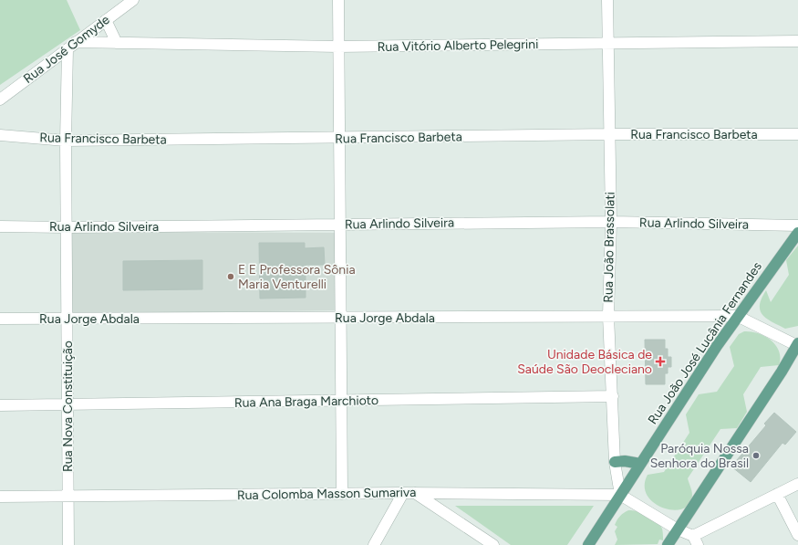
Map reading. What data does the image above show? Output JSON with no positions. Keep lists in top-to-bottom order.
{
  "streets": {
    "main road": ["Rua João José Lucânia Fernandes"],
    "street": [
      "Rua Vitório Alberto Pelegrini",
      "Rua José Gomyde",
      "Rua Francisco Barbeta",
      "Rua Arlindo Silveira",
      "Rua João Brassolati",
      "Rua Jorge Abdala",
      "Rua Ana Braga Marchioto",
      "Rua Nova Constituição",
      "Rua Colomba Masson Sumariva"
    ]
  },
  "crossings": [
    ["Rua Vitório Alberto Pelegrini", "Rua José Gomyde"],
    ["Rua Vitório Alberto Pelegrini", "Rua João Brassolati"],
    ["Rua José Gomyde", "Rua Nova Constituição"],
    ["Rua Francisco Barbeta", "Rua João Brassolati"],
    ["Rua Francisco Barbeta", "Rua Nova Constituição"],
    ["Rua Arlindo Silveira", "Rua João Brassolati"],
    ["Rua Arlindo Silveira", "Rua Nova Constituição"],
    ["Rua João Brassolati", "Rua Jorge Abdala"],
    ["Rua João Brassolati", "Rua João José Lucânia Fernandes"],
    ["Rua João Brassolati", "Rua Ana Braga Marchioto"],
    ["Rua João Brassolati", "Rua Colomba Masson Sumariva"],
    ["Rua Jorge Abdala", "Rua João José Lucânia Fernandes"],
    ["Rua Jorge Abdala", "Rua Nova Constituição"],
    ["Rua João José Lucânia Fernandes", "Rua Colomba Masson Sumariva"],
    ["Rua Ana Braga Marchioto", "Rua Nova Constituição"],
    ["Rua Nova Constituição", "Rua Colomba Masson Sumariva"]
  ],
  "places": {
    "other": ["E E Professora Sônia Maria Venturelli", "Paróquia Nossa Senhora do Brasil"],
    "health": ["Unidade Básica de Saúde São Deocleciano"]
  }
}
